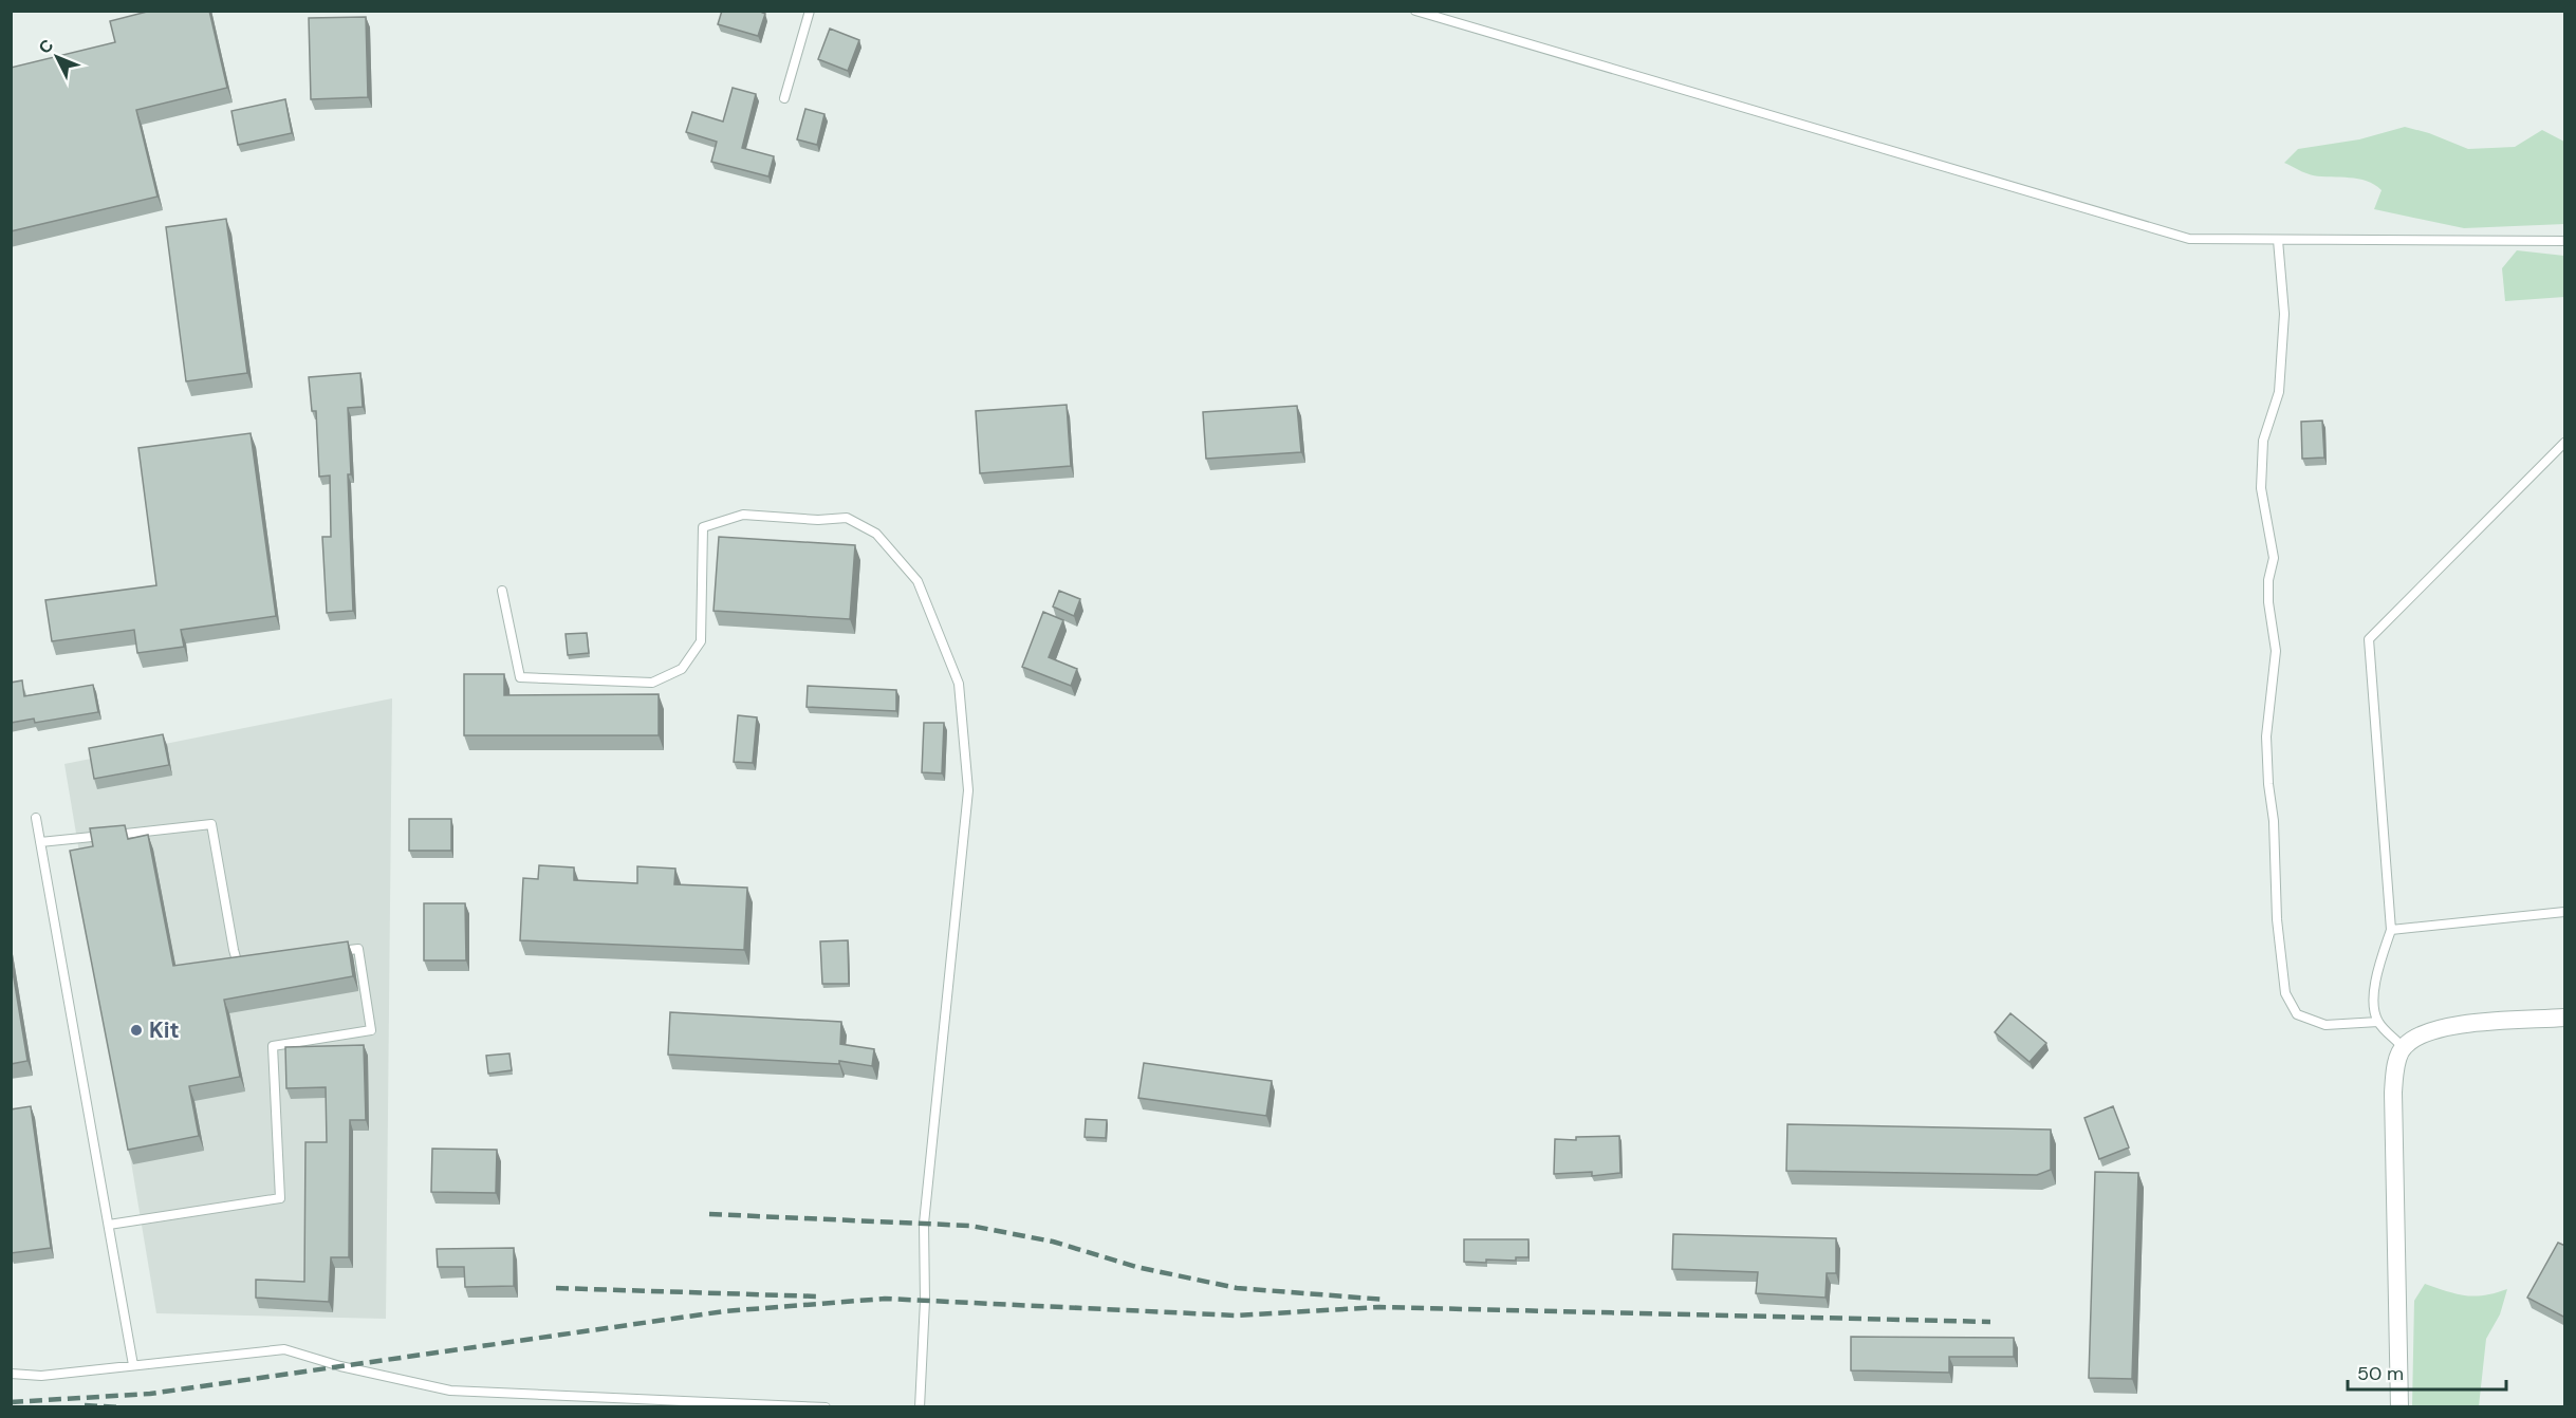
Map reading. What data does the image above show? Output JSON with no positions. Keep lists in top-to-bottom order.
{
  "places": ["Kit"],
  "scale_bar": "50 m",
  "north": "top left"
}
